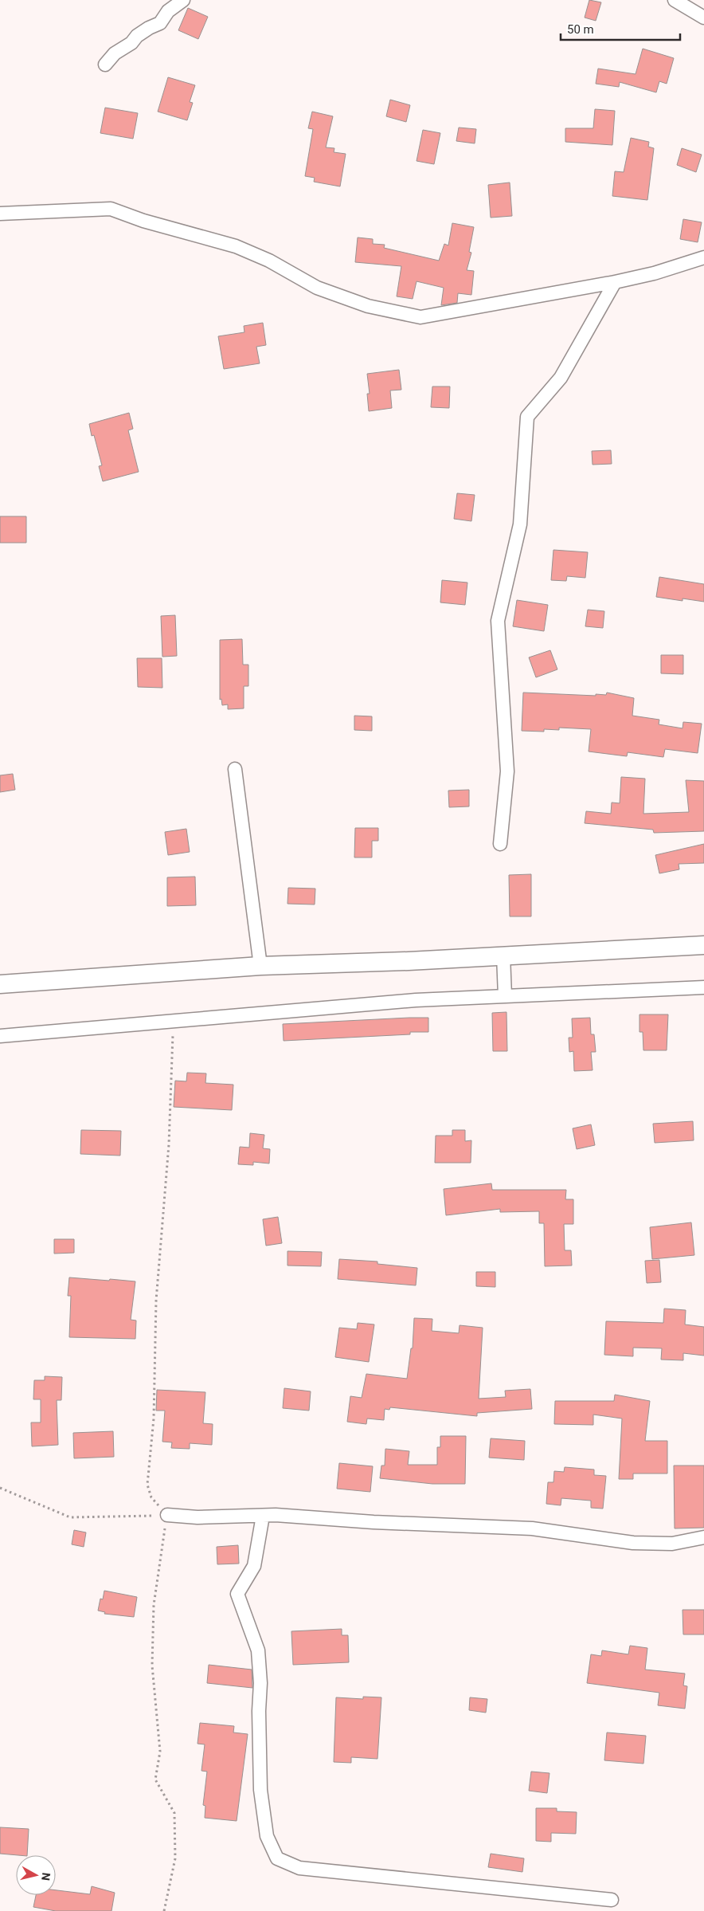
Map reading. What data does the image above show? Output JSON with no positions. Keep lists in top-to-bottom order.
{
  "scale_bar": "50 m",
  "north": "right"
}
